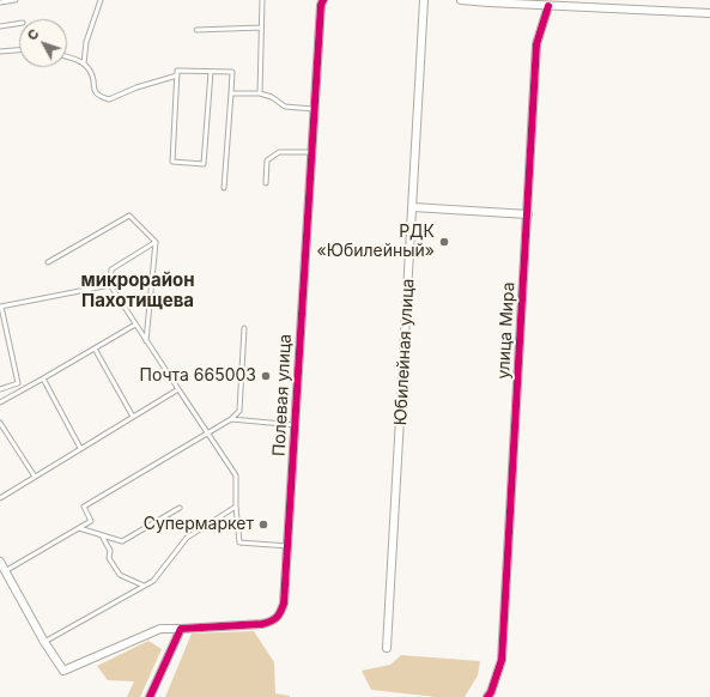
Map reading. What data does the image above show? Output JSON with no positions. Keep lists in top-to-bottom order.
{
  "streets": {
    "street": ["улица Мира", "Юбилейная улица", "Полевая улица"]
  },
  "districts": ["микрорайон Пахотищева"],
  "places": ["РДК «Юбилейный»", "Почта 665003", "Супермаркет"],
  "north": "top left"
}
